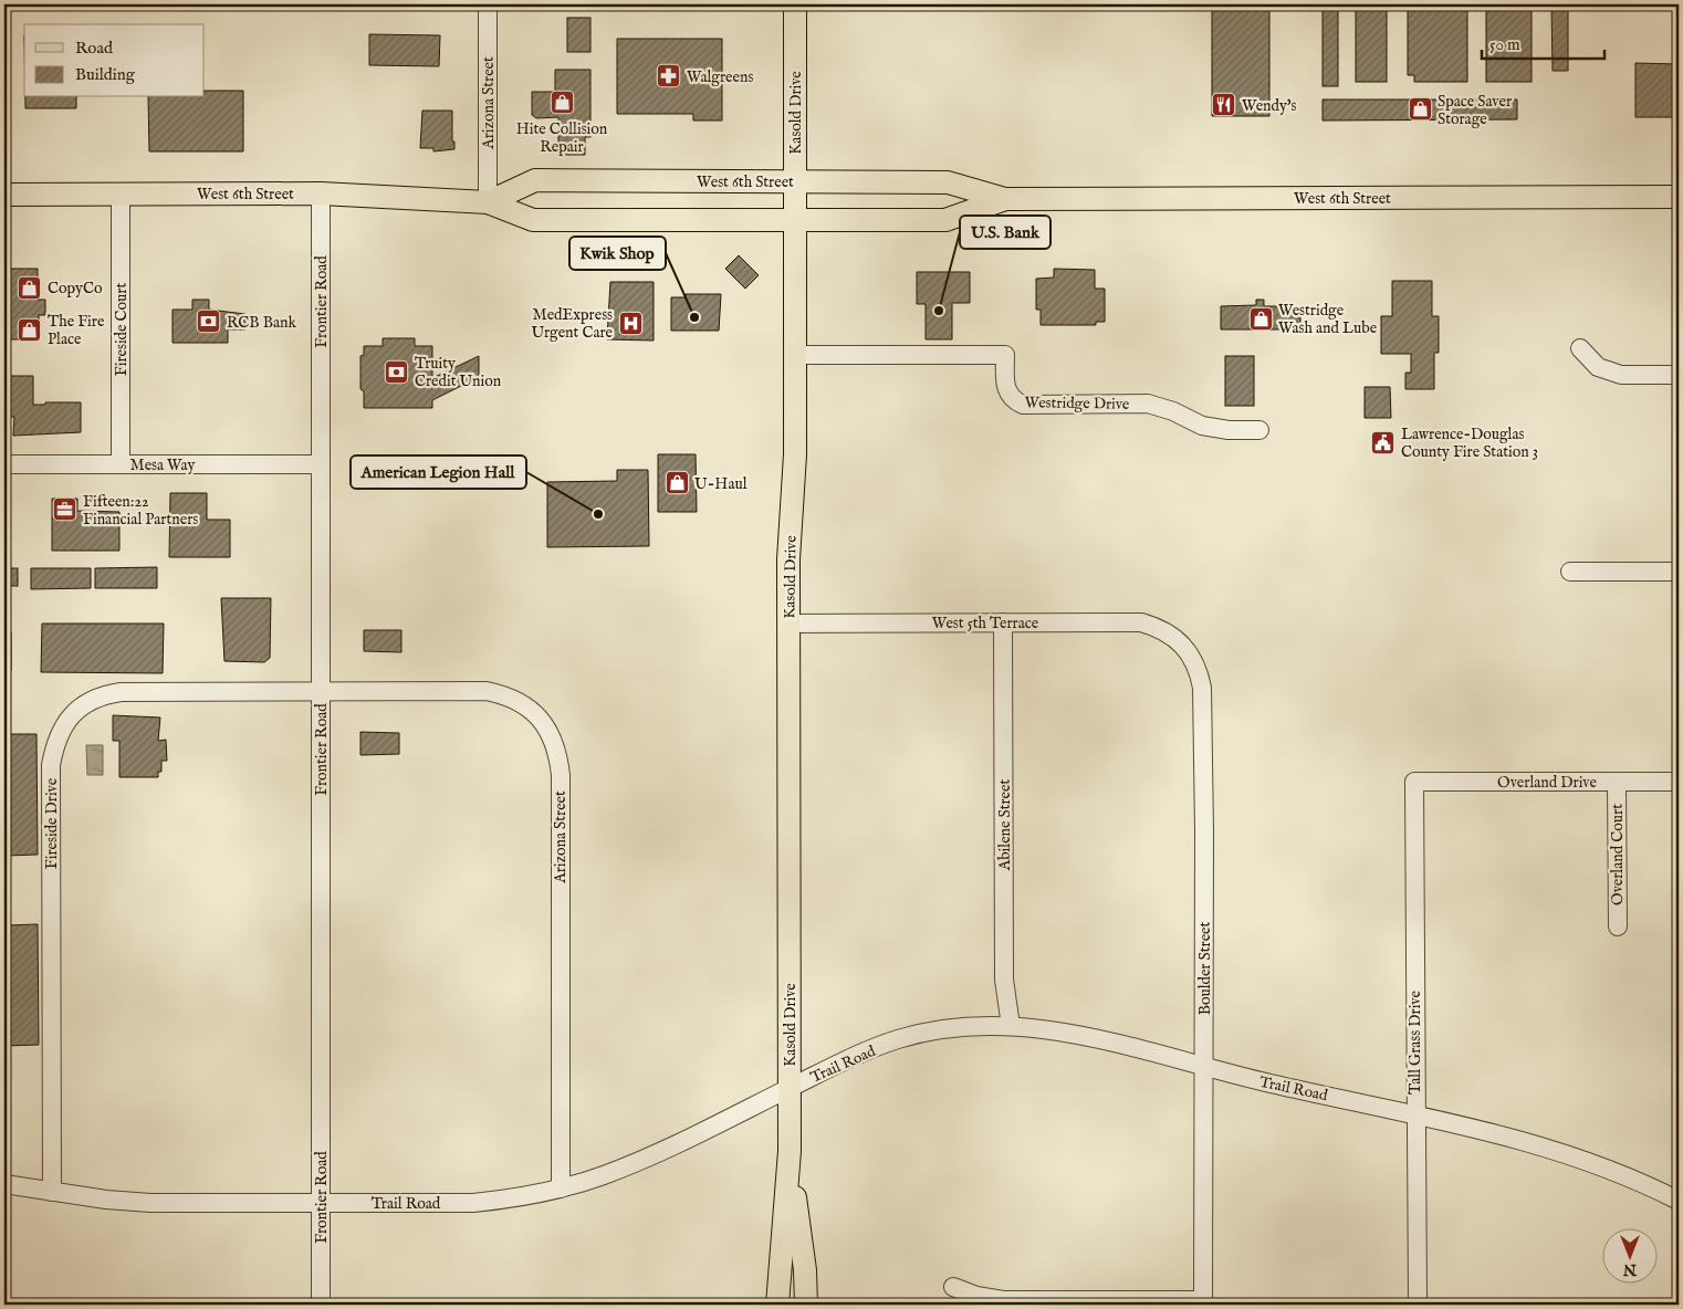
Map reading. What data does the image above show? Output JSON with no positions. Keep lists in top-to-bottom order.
{
  "streets": {
    "main road": ["Kasold Drive", "West 6th Street"],
    "street": [
      "Arizona Street",
      "Frontier Road",
      "Fireside Court",
      "Westridge Drive",
      "Mesa Way",
      "West 5th Terrace",
      "Overland Drive",
      "Fireside Drive",
      "Abilene Street",
      "Overland Court",
      "Boulder Street",
      "Tall Grass Drive",
      "Trail Road"
    ]
  },
  "crossings": [
    ["Arizona Street", "West 6th Street"],
    ["Arizona Street", "Frontier Road"],
    ["Arizona Street", "Fireside Drive"],
    ["Arizona Street", "Trail Road"],
    ["Kasold Drive", "West 6th Street"],
    ["Kasold Drive", "Westridge Drive"],
    ["Kasold Drive", "West 5th Terrace"],
    ["Kasold Drive", "Trail Road"],
    ["West 6th Street", "Frontier Road"],
    ["West 6th Street", "Fireside Court"],
    ["Frontier Road", "Mesa Way"],
    ["Frontier Road", "Fireside Drive"],
    ["Frontier Road", "Trail Road"],
    ["Fireside Court", "Mesa Way"],
    ["West 5th Terrace", "Abilene Street"],
    ["West 5th Terrace", "Boulder Street"],
    ["Overland Drive", "Overland Court"],
    ["Overland Drive", "Tall Grass Drive"],
    ["Fireside Drive", "Trail Road"],
    ["Abilene Street", "Trail Road"],
    ["Boulder Street", "Trail Road"],
    ["Tall Grass Drive", "Trail Road"]
  ],
  "places": {
    "pharmacy": ["Walgreens"],
    "shop": [
      "Hite Collision Repair",
      "Space Saver Storage",
      "CopyCo",
      "Westridge Wash and Lube",
      "The Fire Place",
      "U-Haul"
    ],
    "restaurant": ["Wendy's"],
    "other": ["U.S. Bank", "Kwik Shop", "American Legion Hall"],
    "bank": ["RCB Bank", "Truity Credit Union"],
    "hospital": ["MedExpress Urgent Care"],
    "public building": ["Lawrence-Douglas County Fire Station 3"],
    "office": ["Fifteen:22 Financial Partners"]
  },
  "legend": ["Road", "Building"],
  "scale_bar": "50 m",
  "north": "bottom"
}
